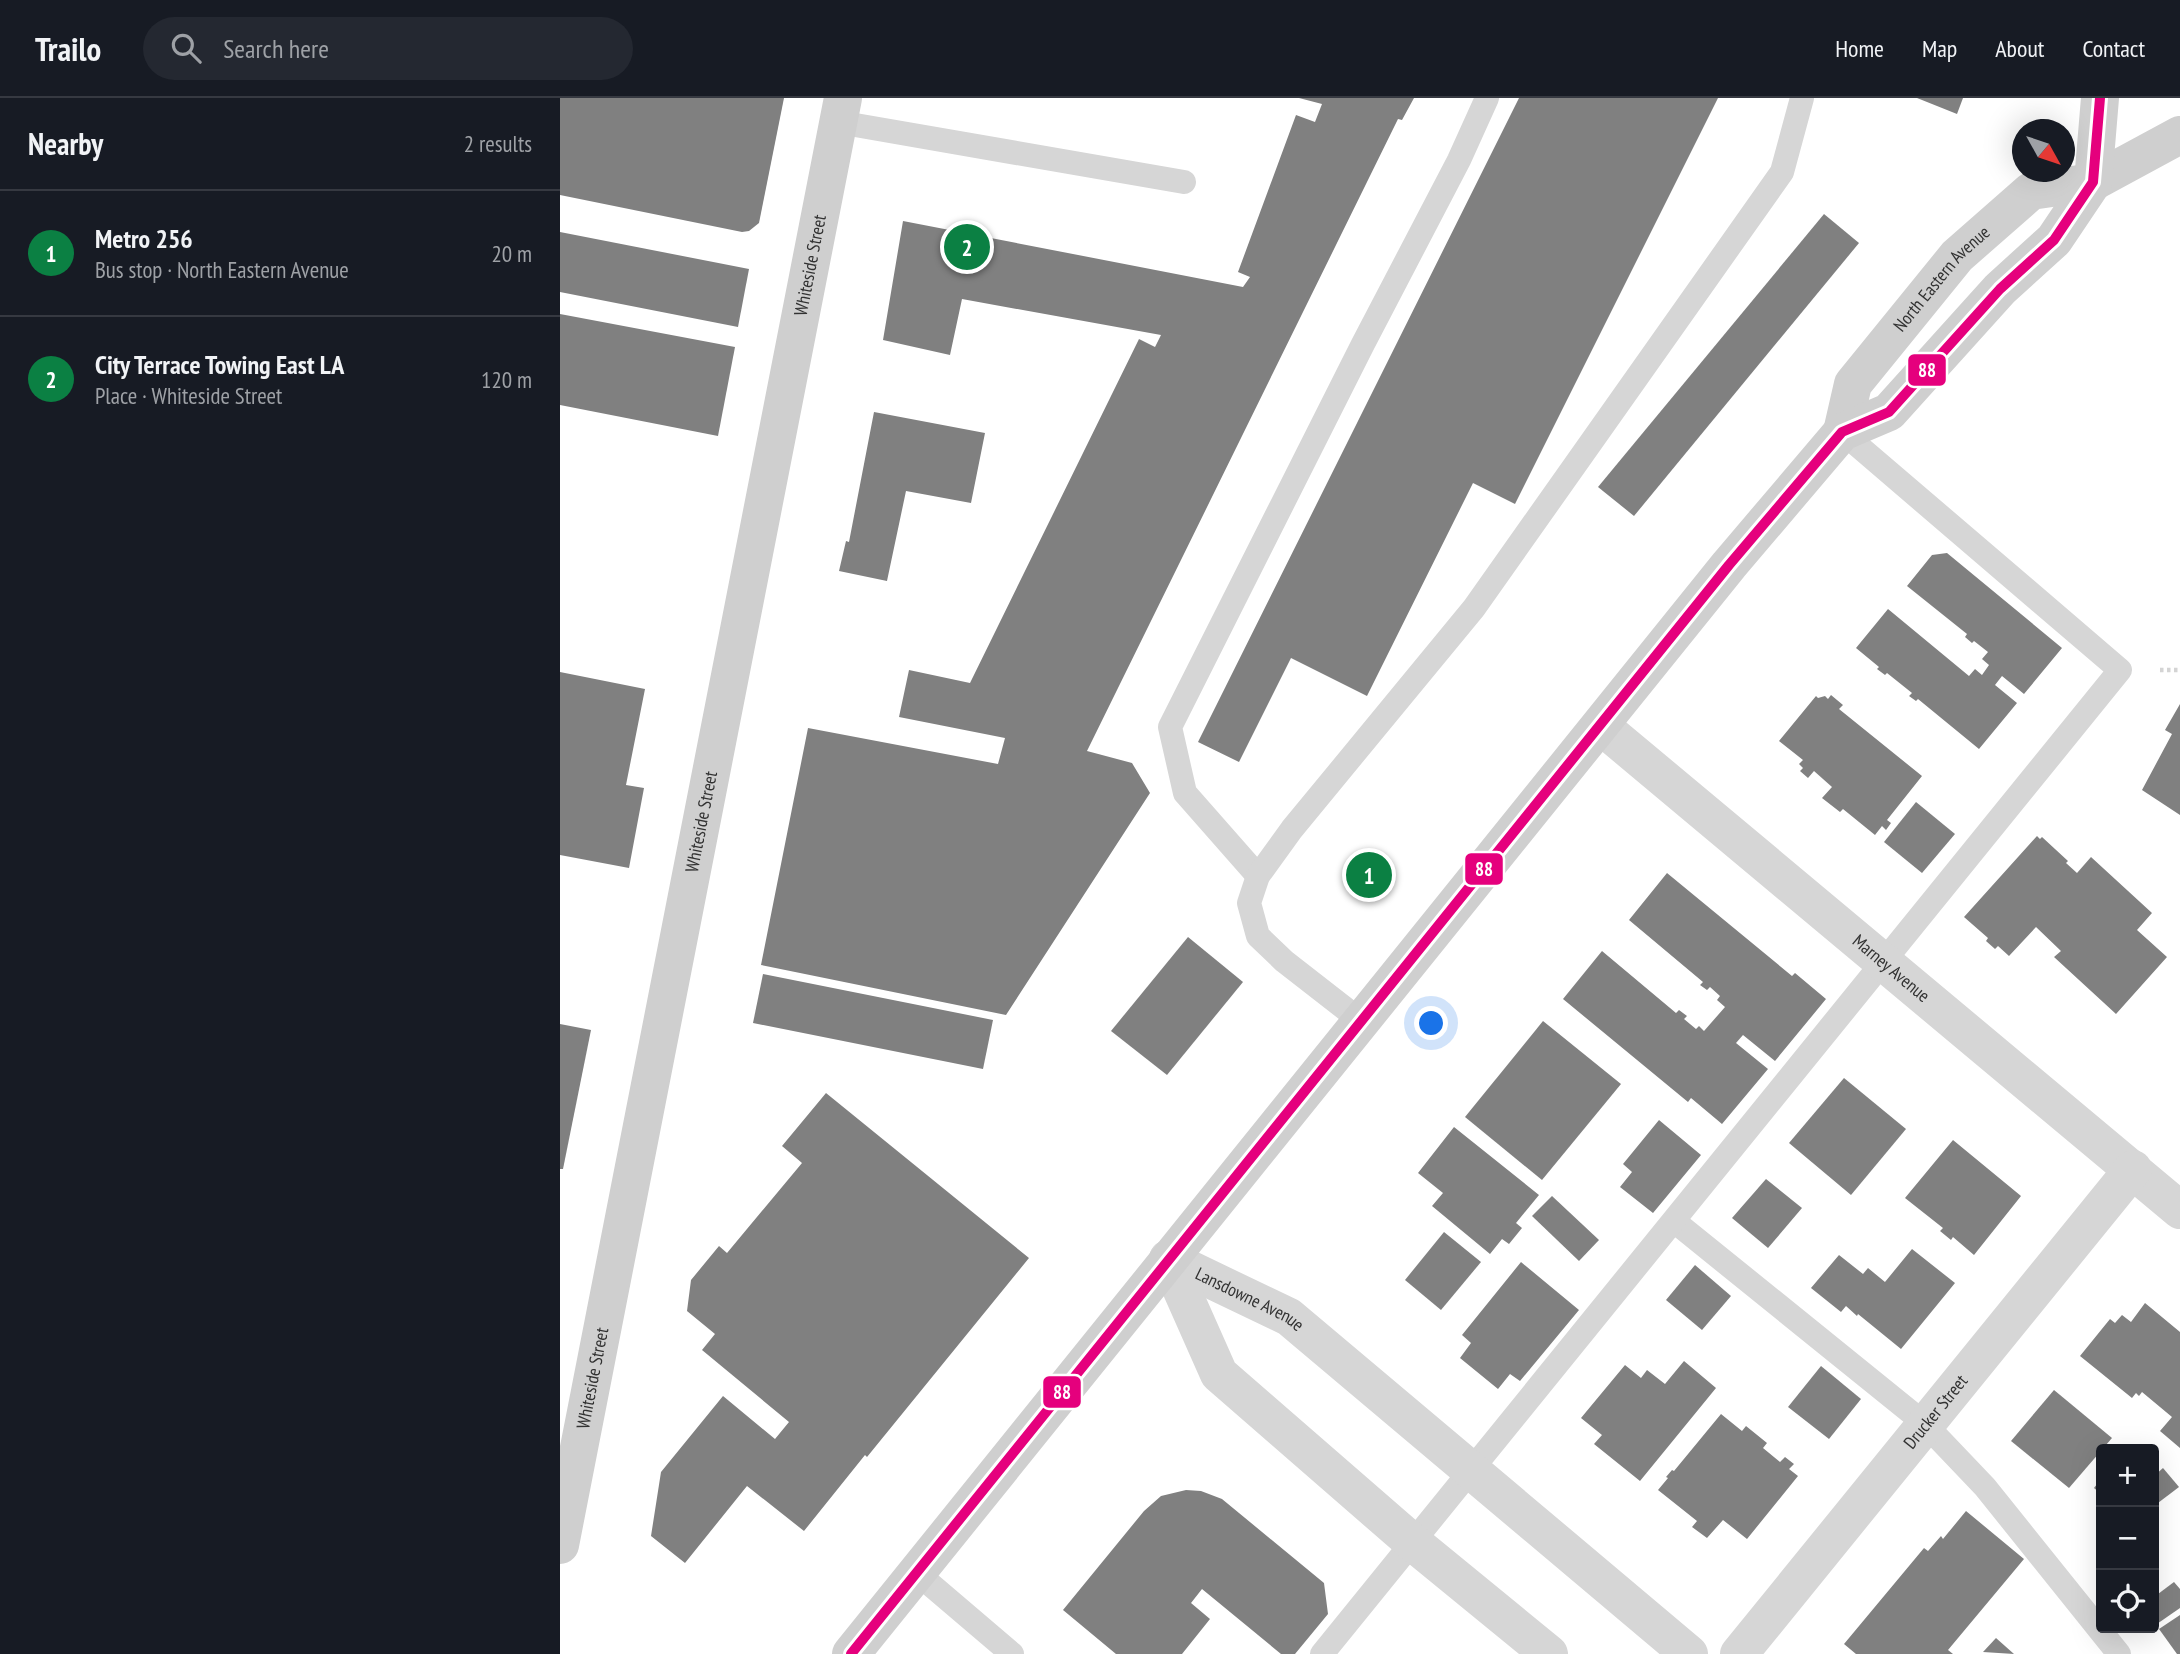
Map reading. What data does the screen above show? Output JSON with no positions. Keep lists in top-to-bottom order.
{
  "streets": {
    "main road": ["Whiteside Street", "North Eastern Avenue"],
    "street": ["Marney Avenue", "Lansdowne Avenue", "Drucker Street"]
  },
  "crossings": [
    ["North Eastern Avenue", "Marney Avenue"],
    ["North Eastern Avenue", "Lansdowne Avenue"],
    ["Marney Avenue", "Drucker Street"]
  ],
  "lines": ["transit line 88"],
  "north": "bottom right",
  "page": {
    "header": "Trailo",
    "search": "Search here",
    "nav": [
      "Home",
      "Map",
      "About",
      "Contact"
    ],
    "heading": ["Nearby", "2 results"],
    "list": [
      {
        "mark": "1",
        "name": "Metro 256",
        "note": "Bus stop · North Eastern Avenue",
        "value": "20 m"
      },
      {
        "mark": "2",
        "name": "City Terrace Towing East LA",
        "note": "Place · Whiteside Street",
        "value": "120 m"
      }
    ],
    "pins": ["2", "1"],
    "map_buttons": ["+", "−"]
  }
}
